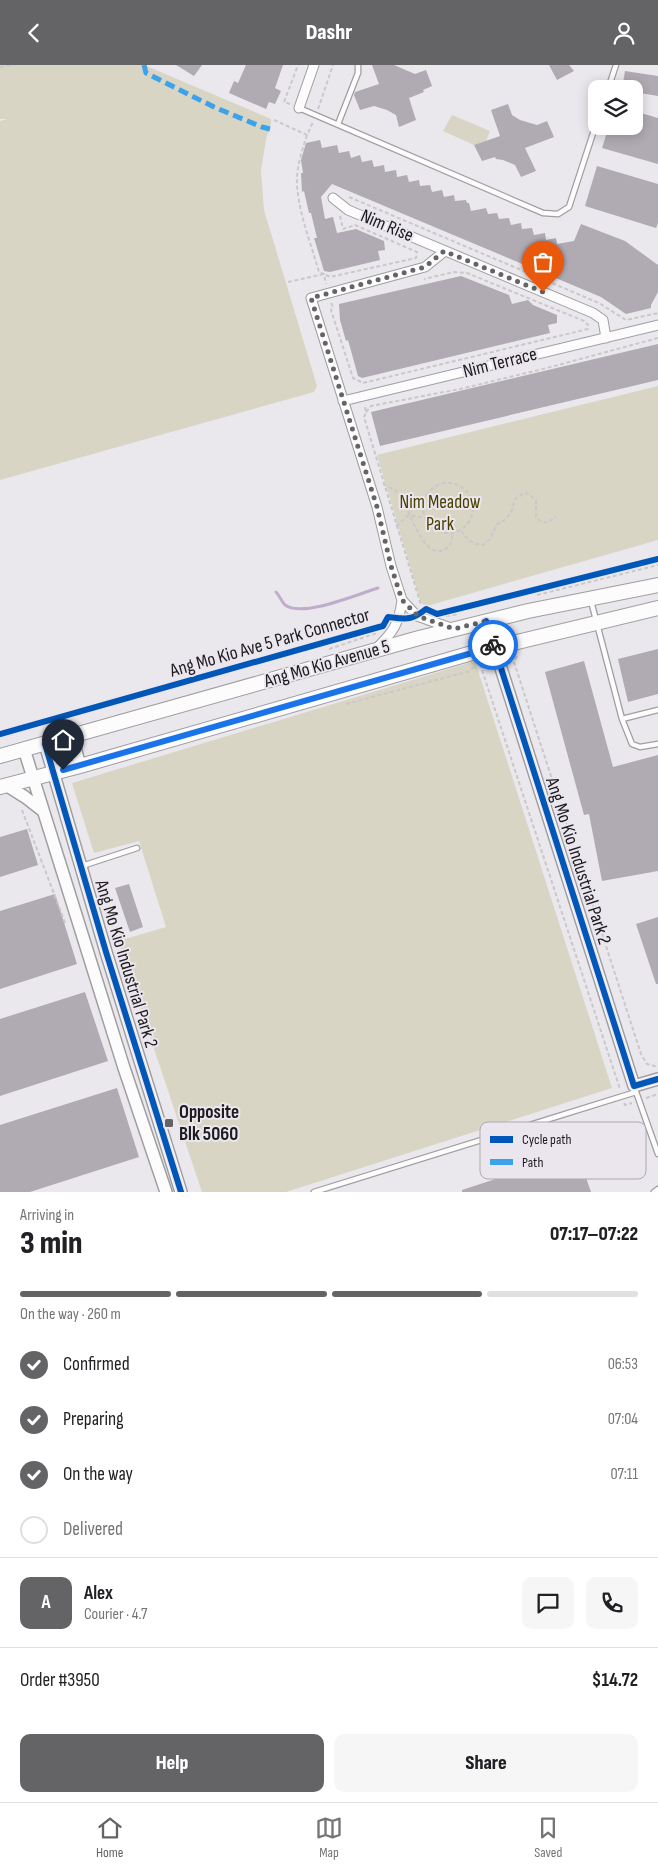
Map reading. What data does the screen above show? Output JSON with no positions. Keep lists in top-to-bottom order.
{
  "streets": {
    "main road": ["Ang Mo Kio Avenue 5"],
    "street": ["Nim Rise", "Nim Terrace", "Ang Mo Kio Industrial Park 2"],
    "cycle path": ["Ang Mo Kio Ave 5 Park Connector"]
  },
  "crossings": [
    ["Nim Rise", "Nim Terrace"],
    ["Ang Mo Kio Avenue 5", "Ang Mo Kio Industrial Park 2"]
  ],
  "parks": ["Nim Meadow Park"],
  "places": {
    "transit": ["Opposite Blk 5060"]
  },
  "legend": ["Cycle path", "Path"],
  "page": {
    "header": "Dashr",
    "heading": ["3 min", "Arriving in", "07:17–07:22"],
    "panel": [
      "Alex",
      "Courier · 4.7",
      "Order #3950",
      "$14.72"
    ],
    "bar": "On the way · 260 m",
    "list": [
      ["Confirmed", "06:53"],
      ["Preparing", "07:04"],
      ["On the way", "07:11"],
      "Delivered"
    ],
    "round": "A",
    "buttons": ["Help", "Share"],
    "tabs": ["Home", "Map", "Saved"]
  }
}
